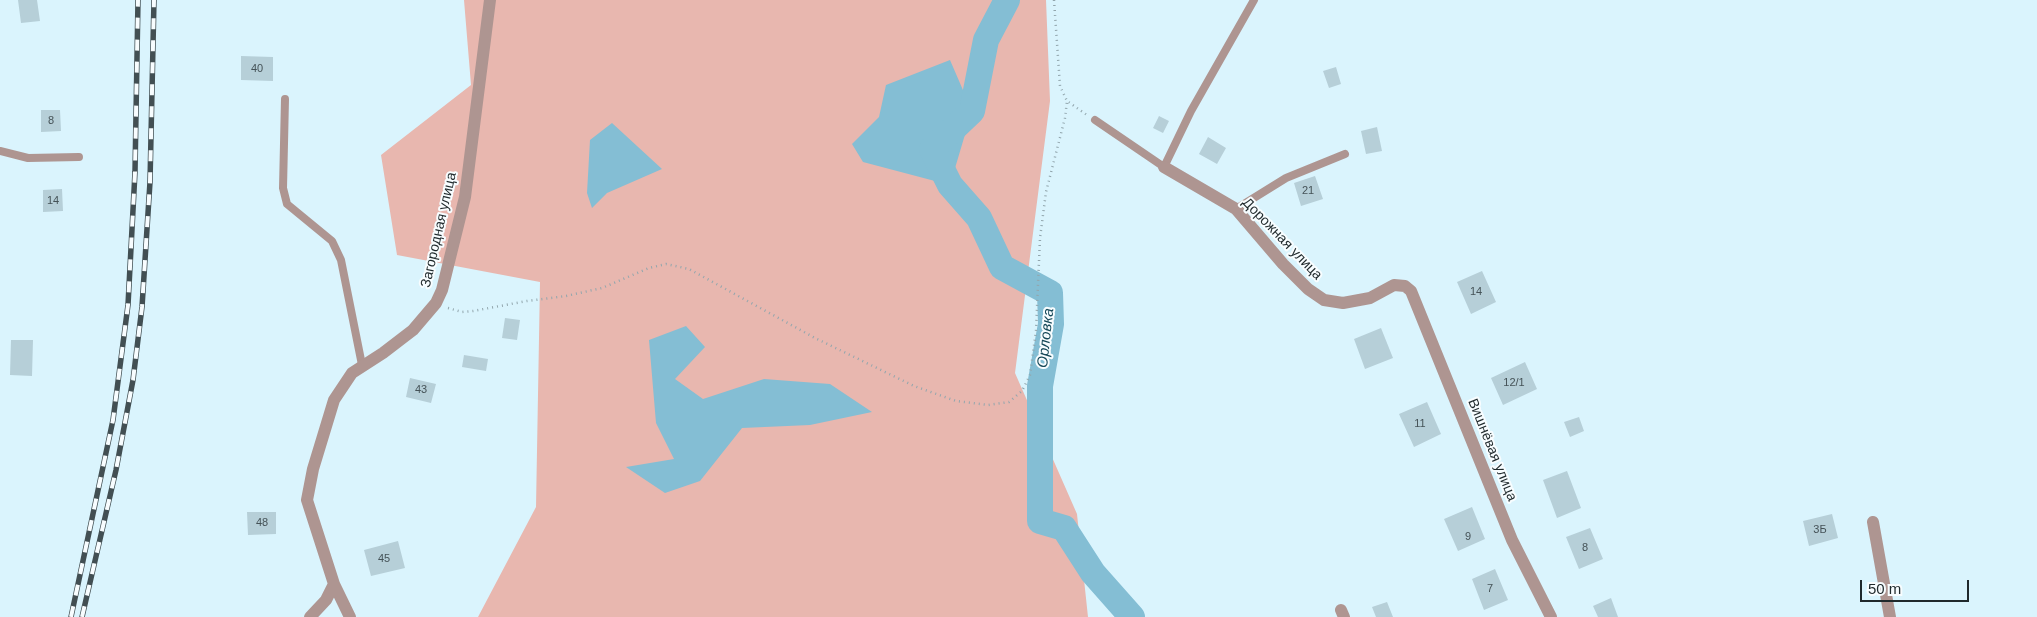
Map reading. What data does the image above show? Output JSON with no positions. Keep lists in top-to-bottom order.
{
  "streets": {
    "street": ["Загородная улица", "Дорожная улица", "Вишнёвая улица"]
  },
  "crossings": [
    ["Дорожная улица", "Вишнёвая улица"]
  ],
  "water": ["Орловка"],
  "house_numbers": [
    "40",
    "8",
    "21",
    "14",
    "14",
    "12/1",
    "43",
    "11",
    "48",
    "3Б",
    "9",
    "8",
    "45",
    "7"
  ],
  "scale_bar": "50 m"
}
